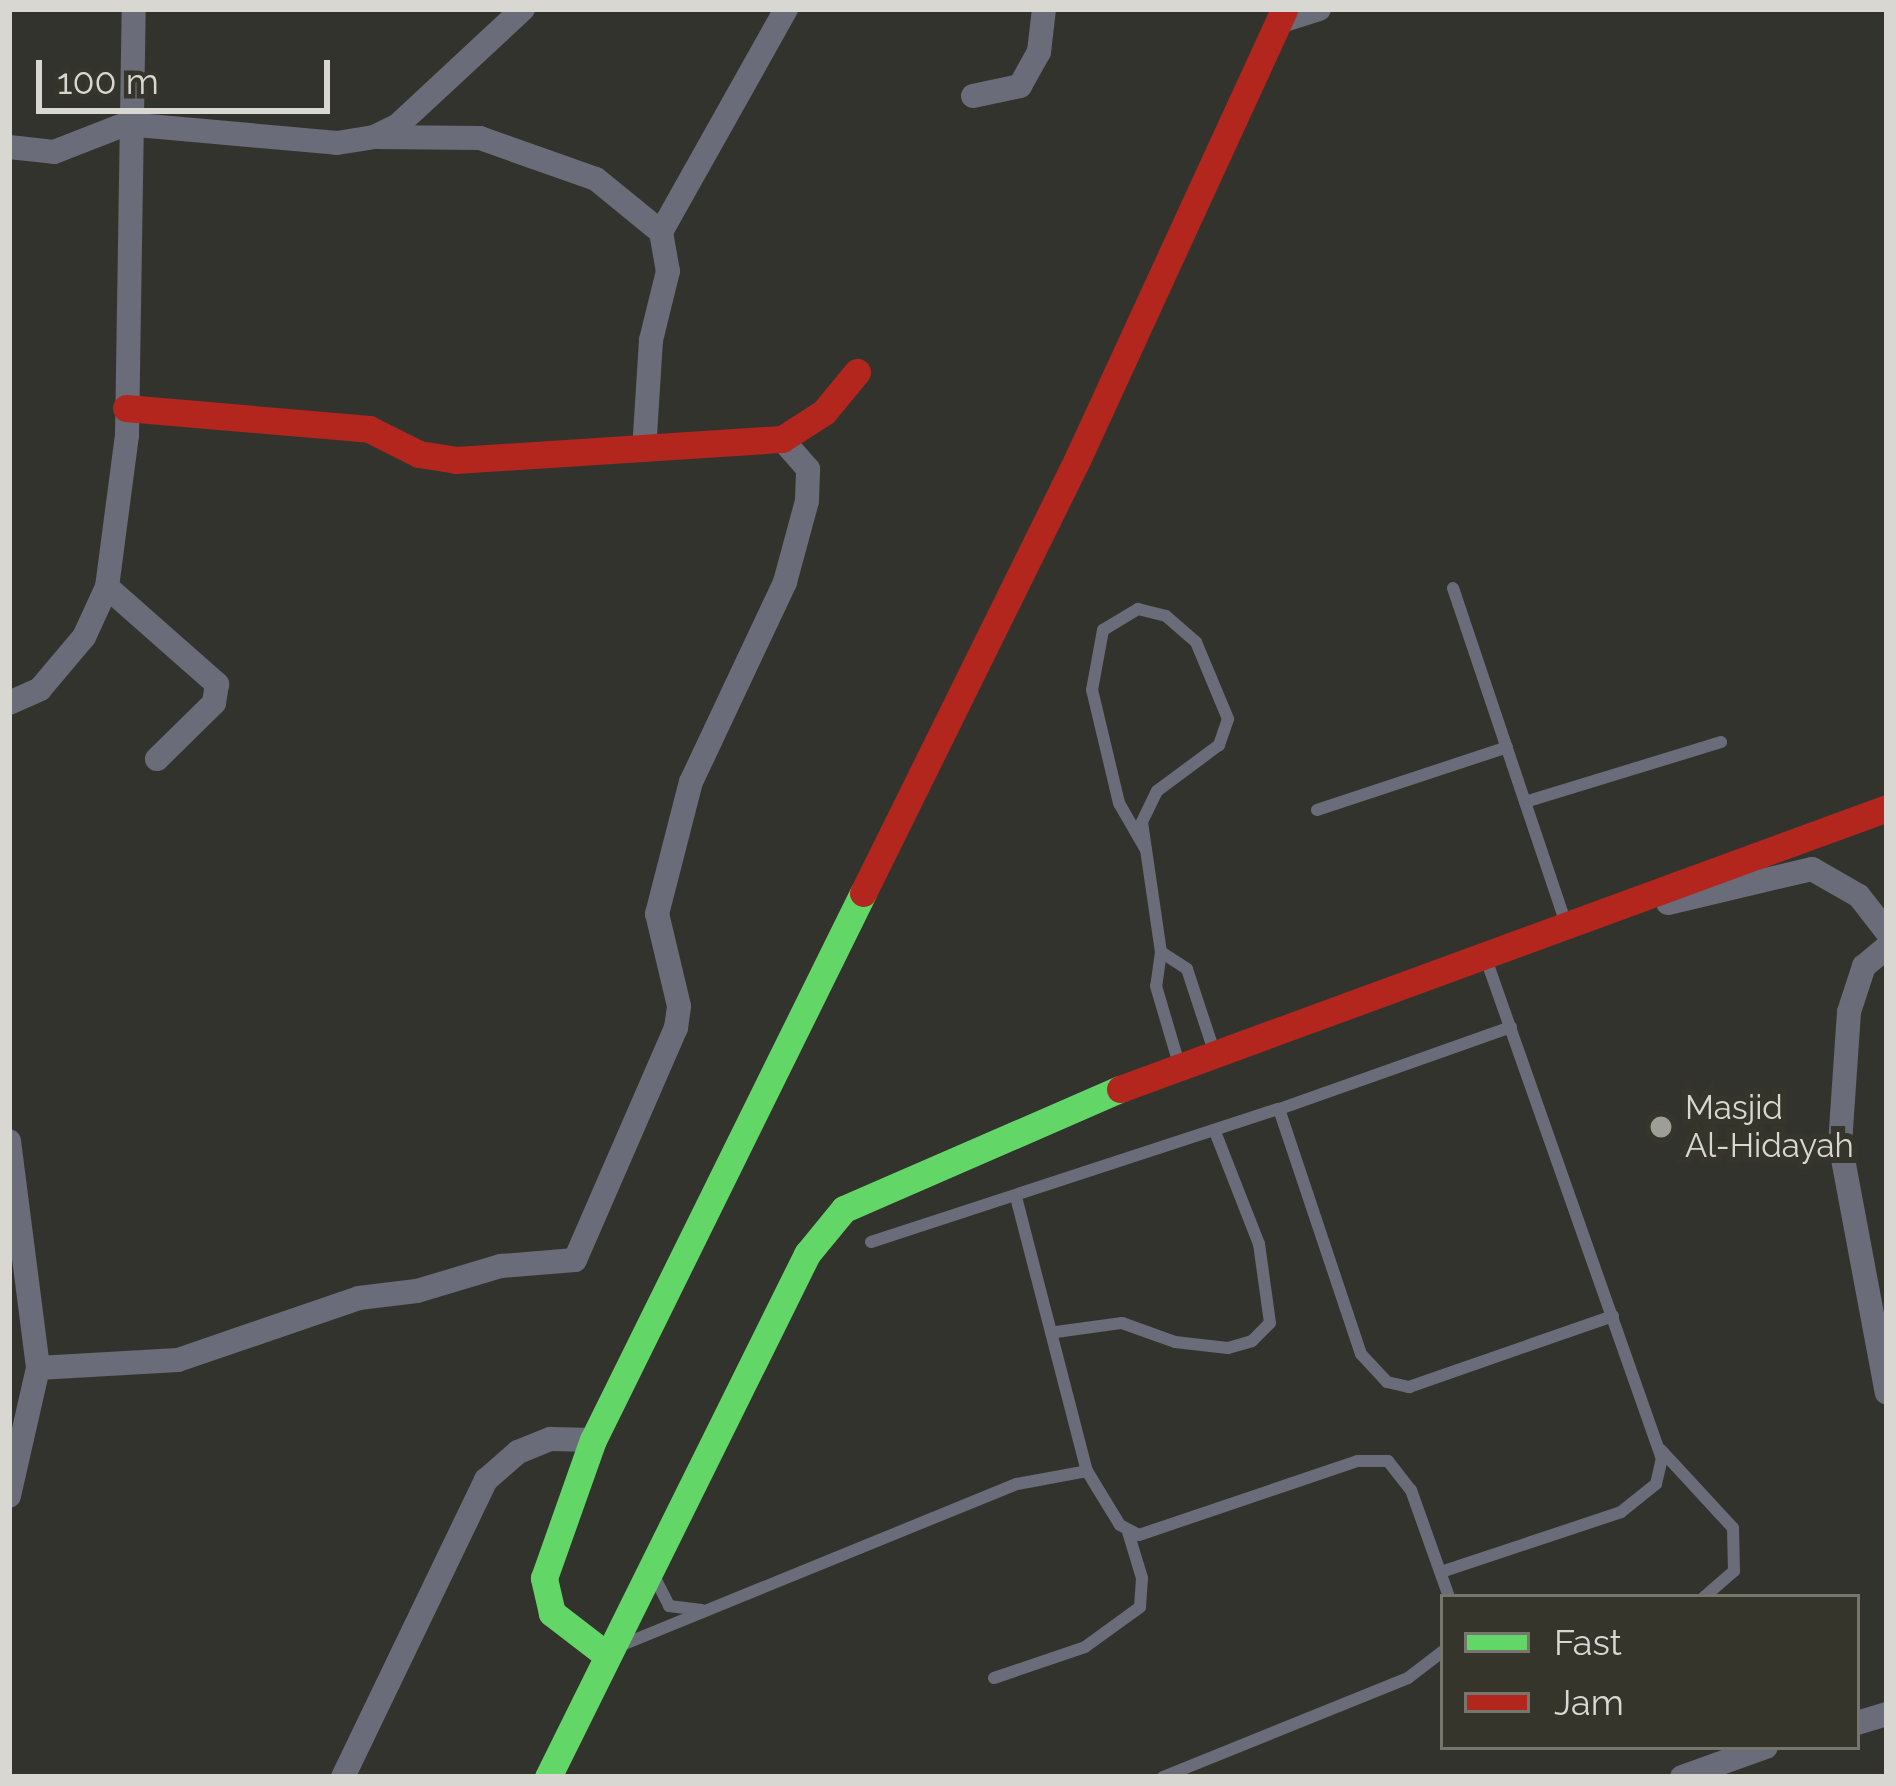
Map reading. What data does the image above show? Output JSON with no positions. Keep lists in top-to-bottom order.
{
  "places": ["Masjid Al-Hidayah"],
  "legend": ["Fast", "Jam"],
  "scale_bar": "100 m"
}
